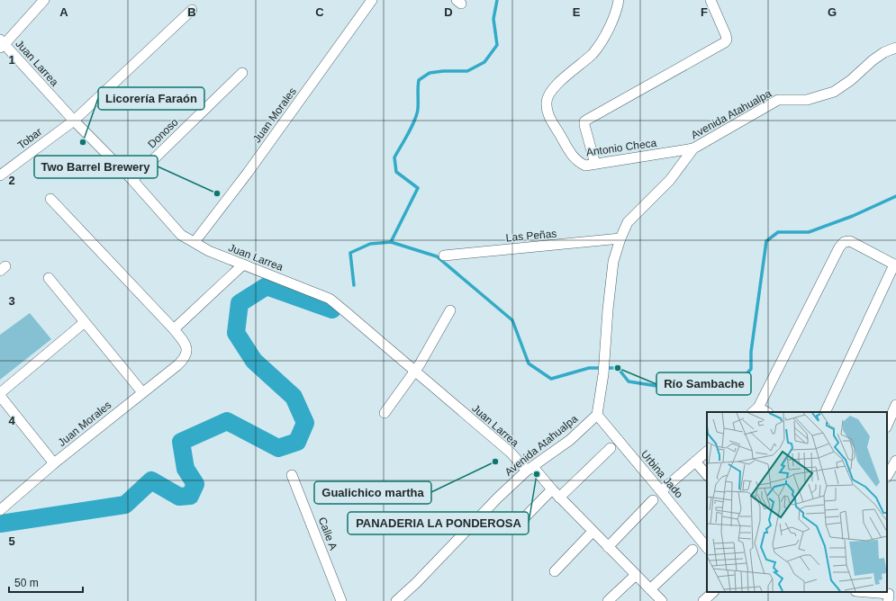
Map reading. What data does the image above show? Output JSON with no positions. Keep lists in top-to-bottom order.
{
  "streets": {
    "street": [
      "Juan Larrea",
      "Avenida Atahualpa",
      "Juan Morales",
      "Donoso",
      "Tobar",
      "Antonio Checa",
      "Las Peñas",
      "Urbina Jado",
      "Calle A"
    ]
  },
  "crossings": [
    ["Juan Larrea", "Avenida Atahualpa"],
    ["Juan Larrea", "Juan Morales"],
    ["Juan Larrea", "Donoso"],
    ["Juan Larrea", "Tobar"],
    ["Avenida Atahualpa", "Antonio Checa"],
    ["Avenida Atahualpa", "Las Peñas"],
    ["Avenida Atahualpa", "Urbina Jado"]
  ],
  "places": [
    "Licorería Faraón",
    "Two Barrel Brewery",
    "Río Sambache",
    "Gualichico martha",
    "PANADERIA LA PONDEROSA"
  ],
  "scale_bar": "50 m",
  "grid": {
    "columns": [
      "A",
      "B",
      "C",
      "D",
      "E",
      "F",
      "G"
    ],
    "rows": [
      "1",
      "2",
      "3",
      "4",
      "5"
    ]
  }
}
